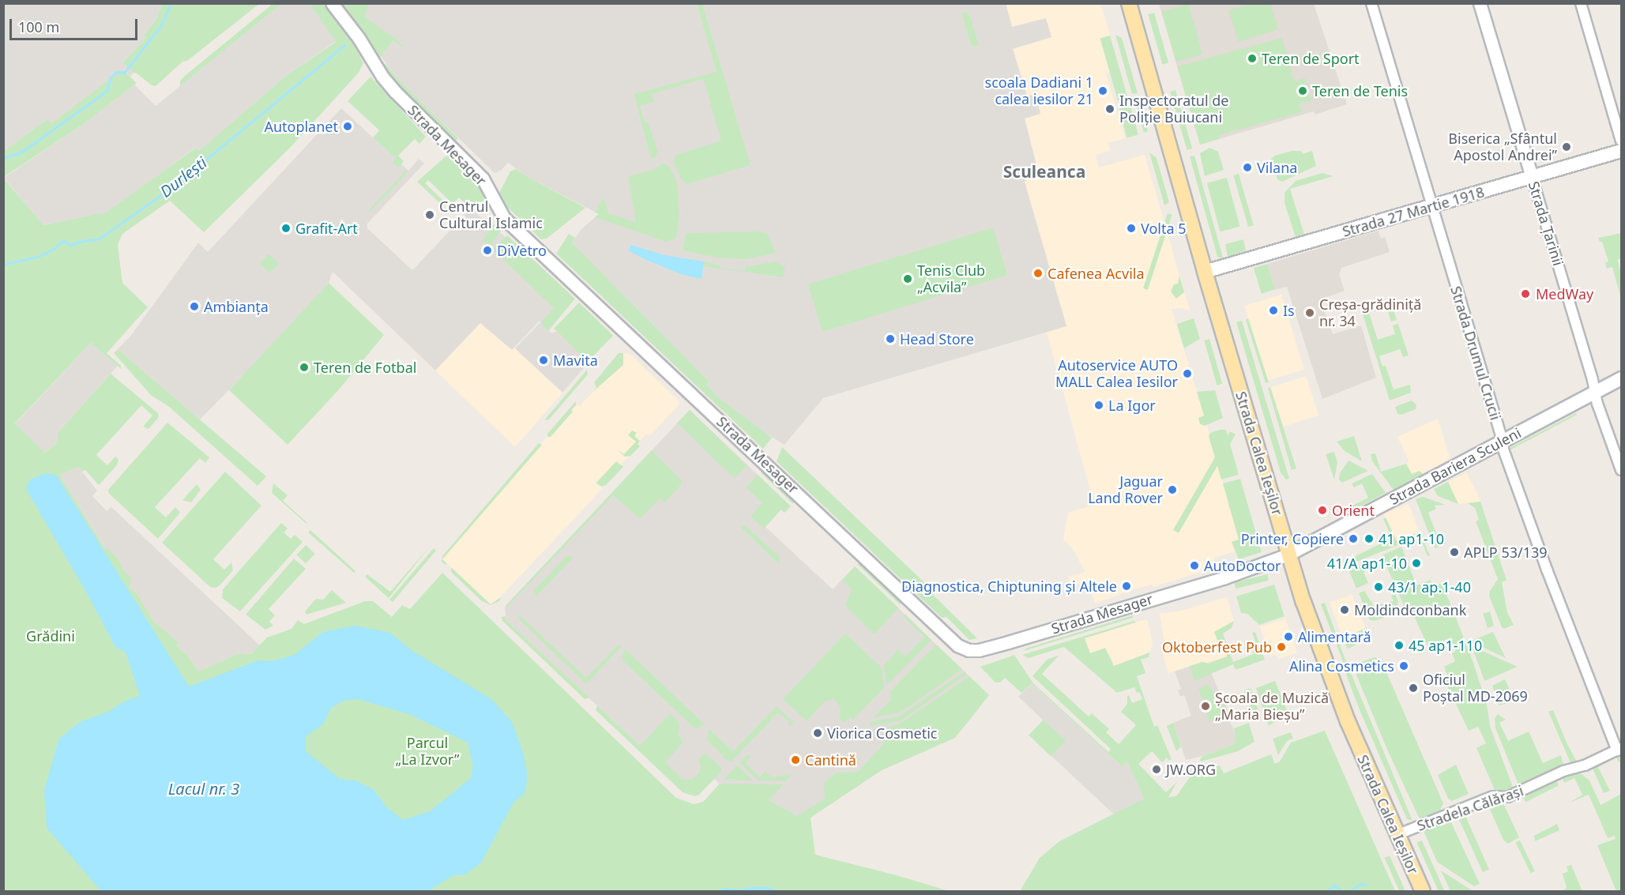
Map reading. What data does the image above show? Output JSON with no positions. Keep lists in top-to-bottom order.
{
  "streets": {
    "main road": ["Strada 27 Martie 1918", "Strada Calea Ieșilor", "Strada Bariera Sculeni"],
    "street": [
      "Strada Mesager",
      "Strada Țarinii",
      "Strada Drumul Crucii",
      "Stradela Călărași"
    ]
  },
  "crossings": [
    ["Strada Mesager", "Strada Calea Ieșilor"],
    ["Strada Mesager", "Strada Bariera Sculeni"],
    ["Strada 27 Martie 1918", "Strada Țarinii"],
    ["Strada 27 Martie 1918", "Strada Drumul Crucii"],
    ["Strada 27 Martie 1918", "Strada Calea Ieșilor"],
    ["Strada Țarinii", "Strada Bariera Sculeni"],
    ["Strada Drumul Crucii", "Strada Bariera Sculeni"],
    ["Strada Drumul Crucii", "Stradela Călărași"],
    ["Strada Calea Ieșilor", "Strada Bariera Sculeni"],
    ["Strada Calea Ieșilor", "Stradela Călărași"]
  ],
  "districts": ["Sculeanca"],
  "water": ["Durlești", "Lacul nr. 3"],
  "parks": ["Grădini", "Parcul „La Izvor”"],
  "places": [
    "Teren de Sport",
    "scoala Dadiani 1 calea iesilor 21",
    "Teren de Tenis",
    "Inspectoratul de Poliție Buiucani",
    "Autoplanet",
    "Biserica „Sfântul Apostol Andrei”",
    "Vilana",
    "Centrul Cultural Islamic",
    "Grafit-Art",
    "Volta 5",
    "DiVetro",
    "Cafenea Acvila",
    "Tenis Club „Acvila”",
    "MedWay",
    "Ambianța",
    "Is",
    "Creșa-grădiniță nr. 34",
    "Head Store",
    "Mavita",
    "Teren de Fotbal",
    "Autoservice AUTO MALL Calea Iesilor",
    "La Igor",
    "Jaguar Land Rover",
    "Orient",
    "Printer, Copiere",
    "41 ap1-10",
    "APLP 53/139",
    "41/A ap1-10",
    "AutoDoctor",
    "Diagnostica, Chiptuning și Altele",
    "43/1 ap.1-40",
    "Moldindconbank",
    "Alimentară",
    "45 ap1-110",
    "Oktoberfest Pub",
    "Alina Cosmetics",
    "Oficiul Poștal MD-2069",
    "Școala de Muzică „Maria Bieșu”",
    "Viorica Cosmetic",
    "Cantină",
    "JW.ORG"
  ],
  "scale_bar": "100 m"
}
